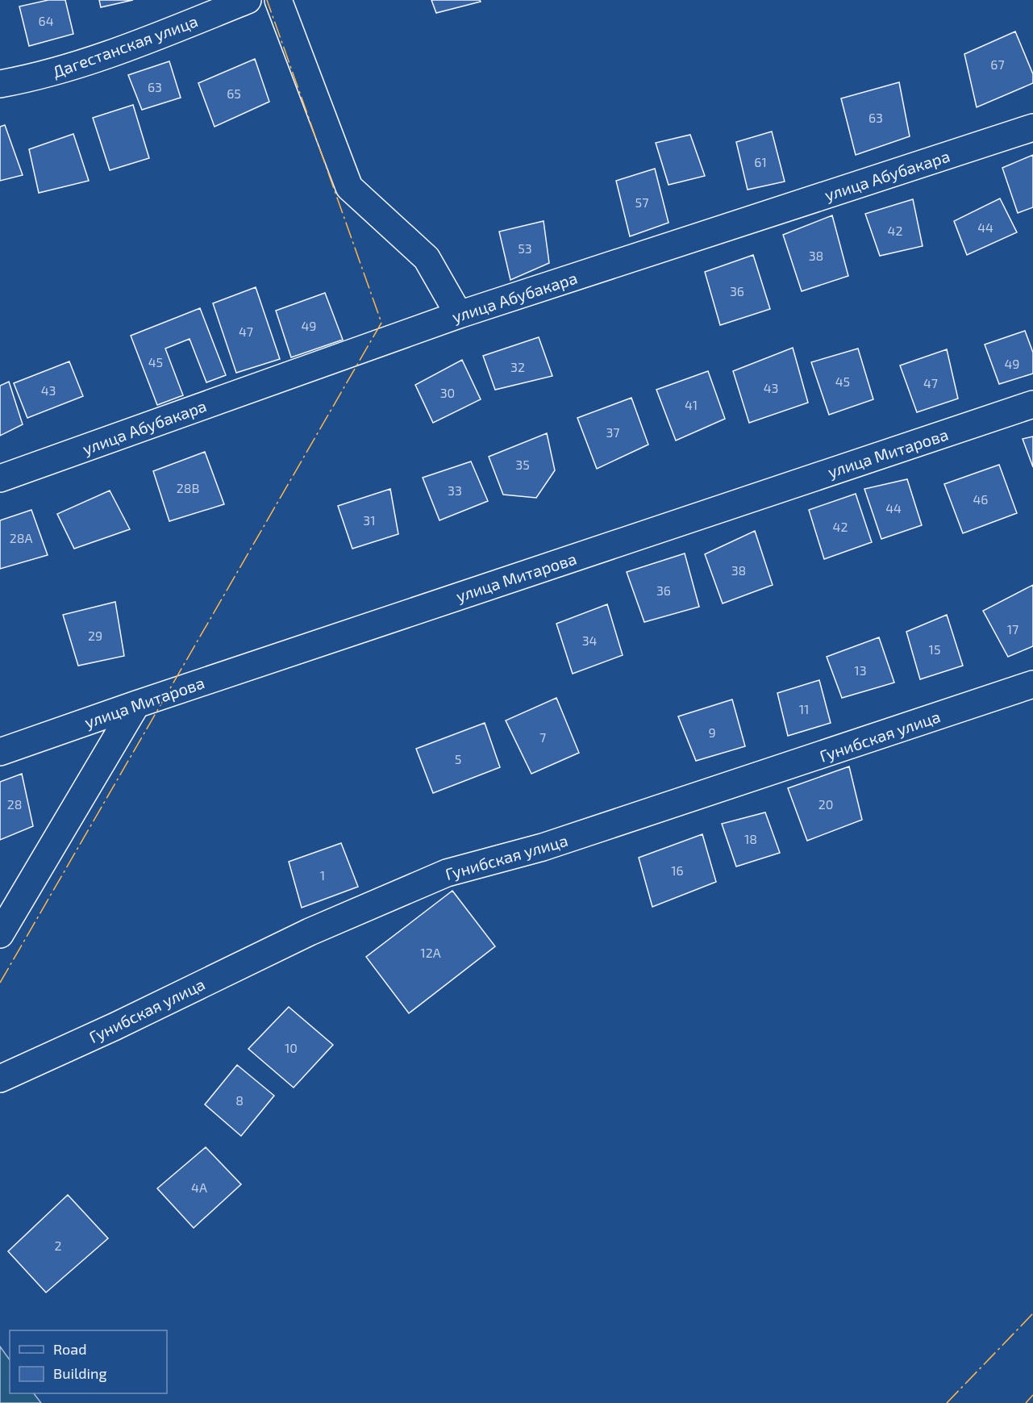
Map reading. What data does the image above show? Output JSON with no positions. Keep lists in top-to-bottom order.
{
  "streets": {
    "street": [
      "Дагестанская улица",
      "улица Абубакара",
      "улица Митарова",
      "Гунибская улица"
    ]
  },
  "house_numbers": [
    "64",
    "67",
    "63",
    "65",
    "63",
    "61",
    "57",
    "44",
    "42",
    "53",
    "38",
    "36",
    "49",
    "47",
    "45",
    "49",
    "32",
    "45",
    "47",
    "43",
    "43",
    "30",
    "41",
    "37",
    "35",
    "28В",
    "33",
    "46",
    "44",
    "31",
    "42",
    "28А",
    "38",
    "36",
    "17",
    "29",
    "34",
    "15",
    "13",
    "11",
    "9",
    "7",
    "5",
    "28",
    "20",
    "18",
    "16",
    "1",
    "12А",
    "10",
    "8",
    "4А",
    "2"
  ],
  "legend": ["Road", "Building"]
}
